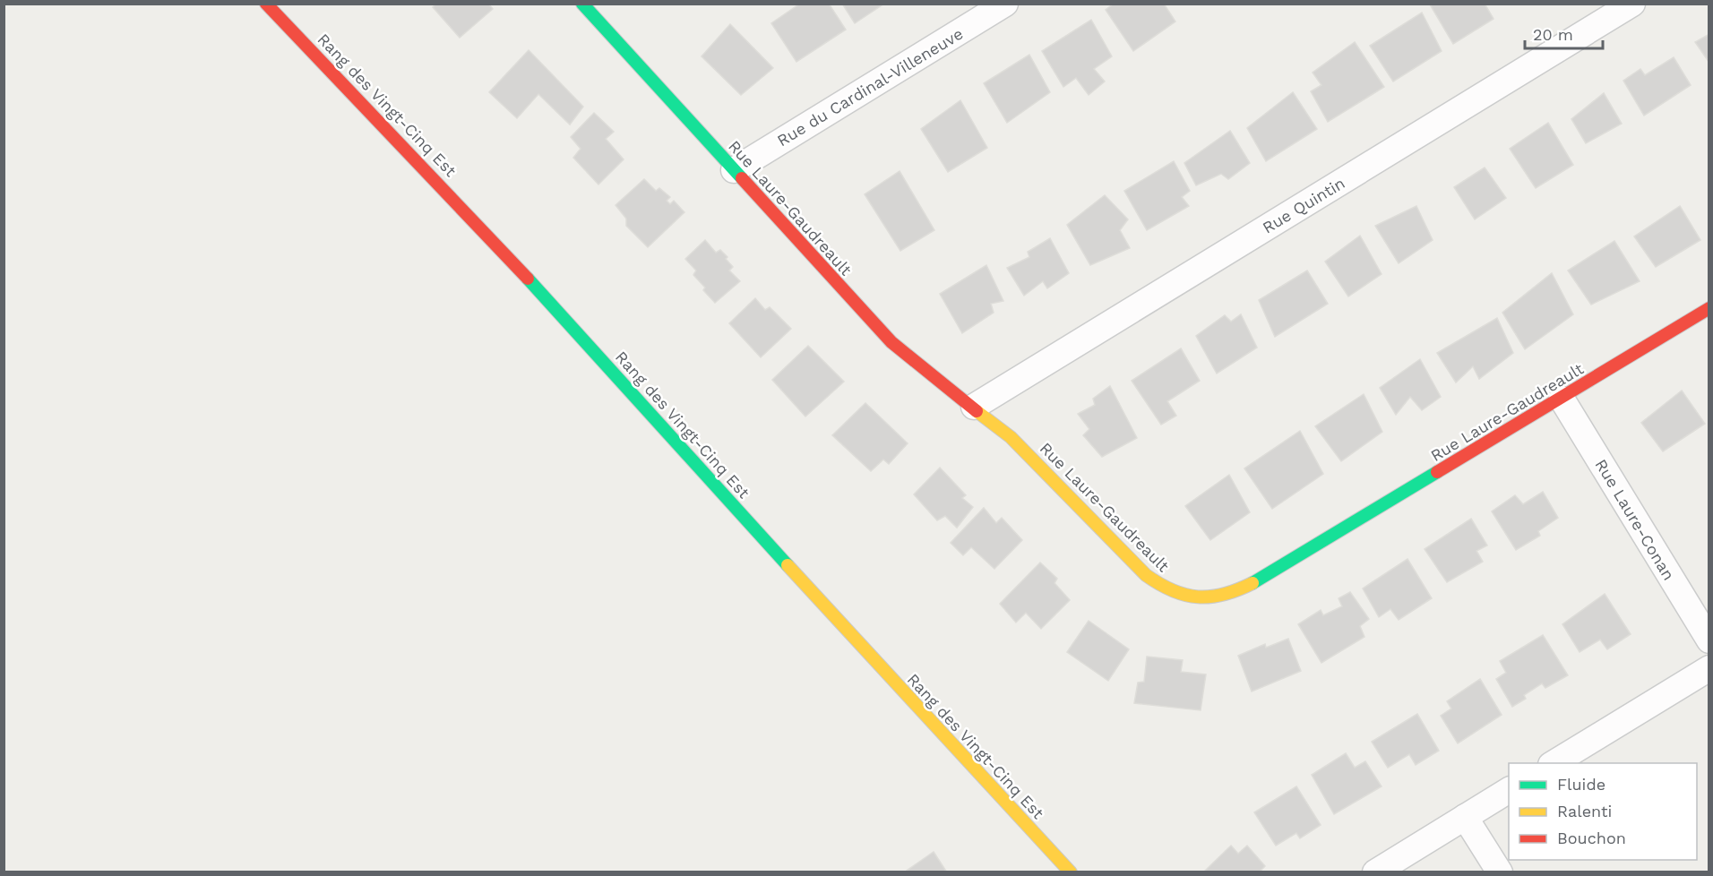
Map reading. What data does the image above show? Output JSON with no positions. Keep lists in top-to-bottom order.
{
  "streets": {
    "street": [
      "Rue du Cardinal-Villeneuve",
      "Rang des Vingt-Cinq Est",
      "Rue Quintin",
      "Rue Laure-Gaudreault",
      "Rue Laure-Conan"
    ]
  },
  "crossings": [
    ["Rue du Cardinal-Villeneuve", "Rue Laure-Gaudreault"],
    ["Rue Quintin", "Rue Laure-Gaudreault"],
    ["Rue Laure-Gaudreault", "Rue Laure-Conan"]
  ],
  "legend": ["Fluide", "Ralenti", "Bouchon"],
  "scale_bar": "20 m"
}
